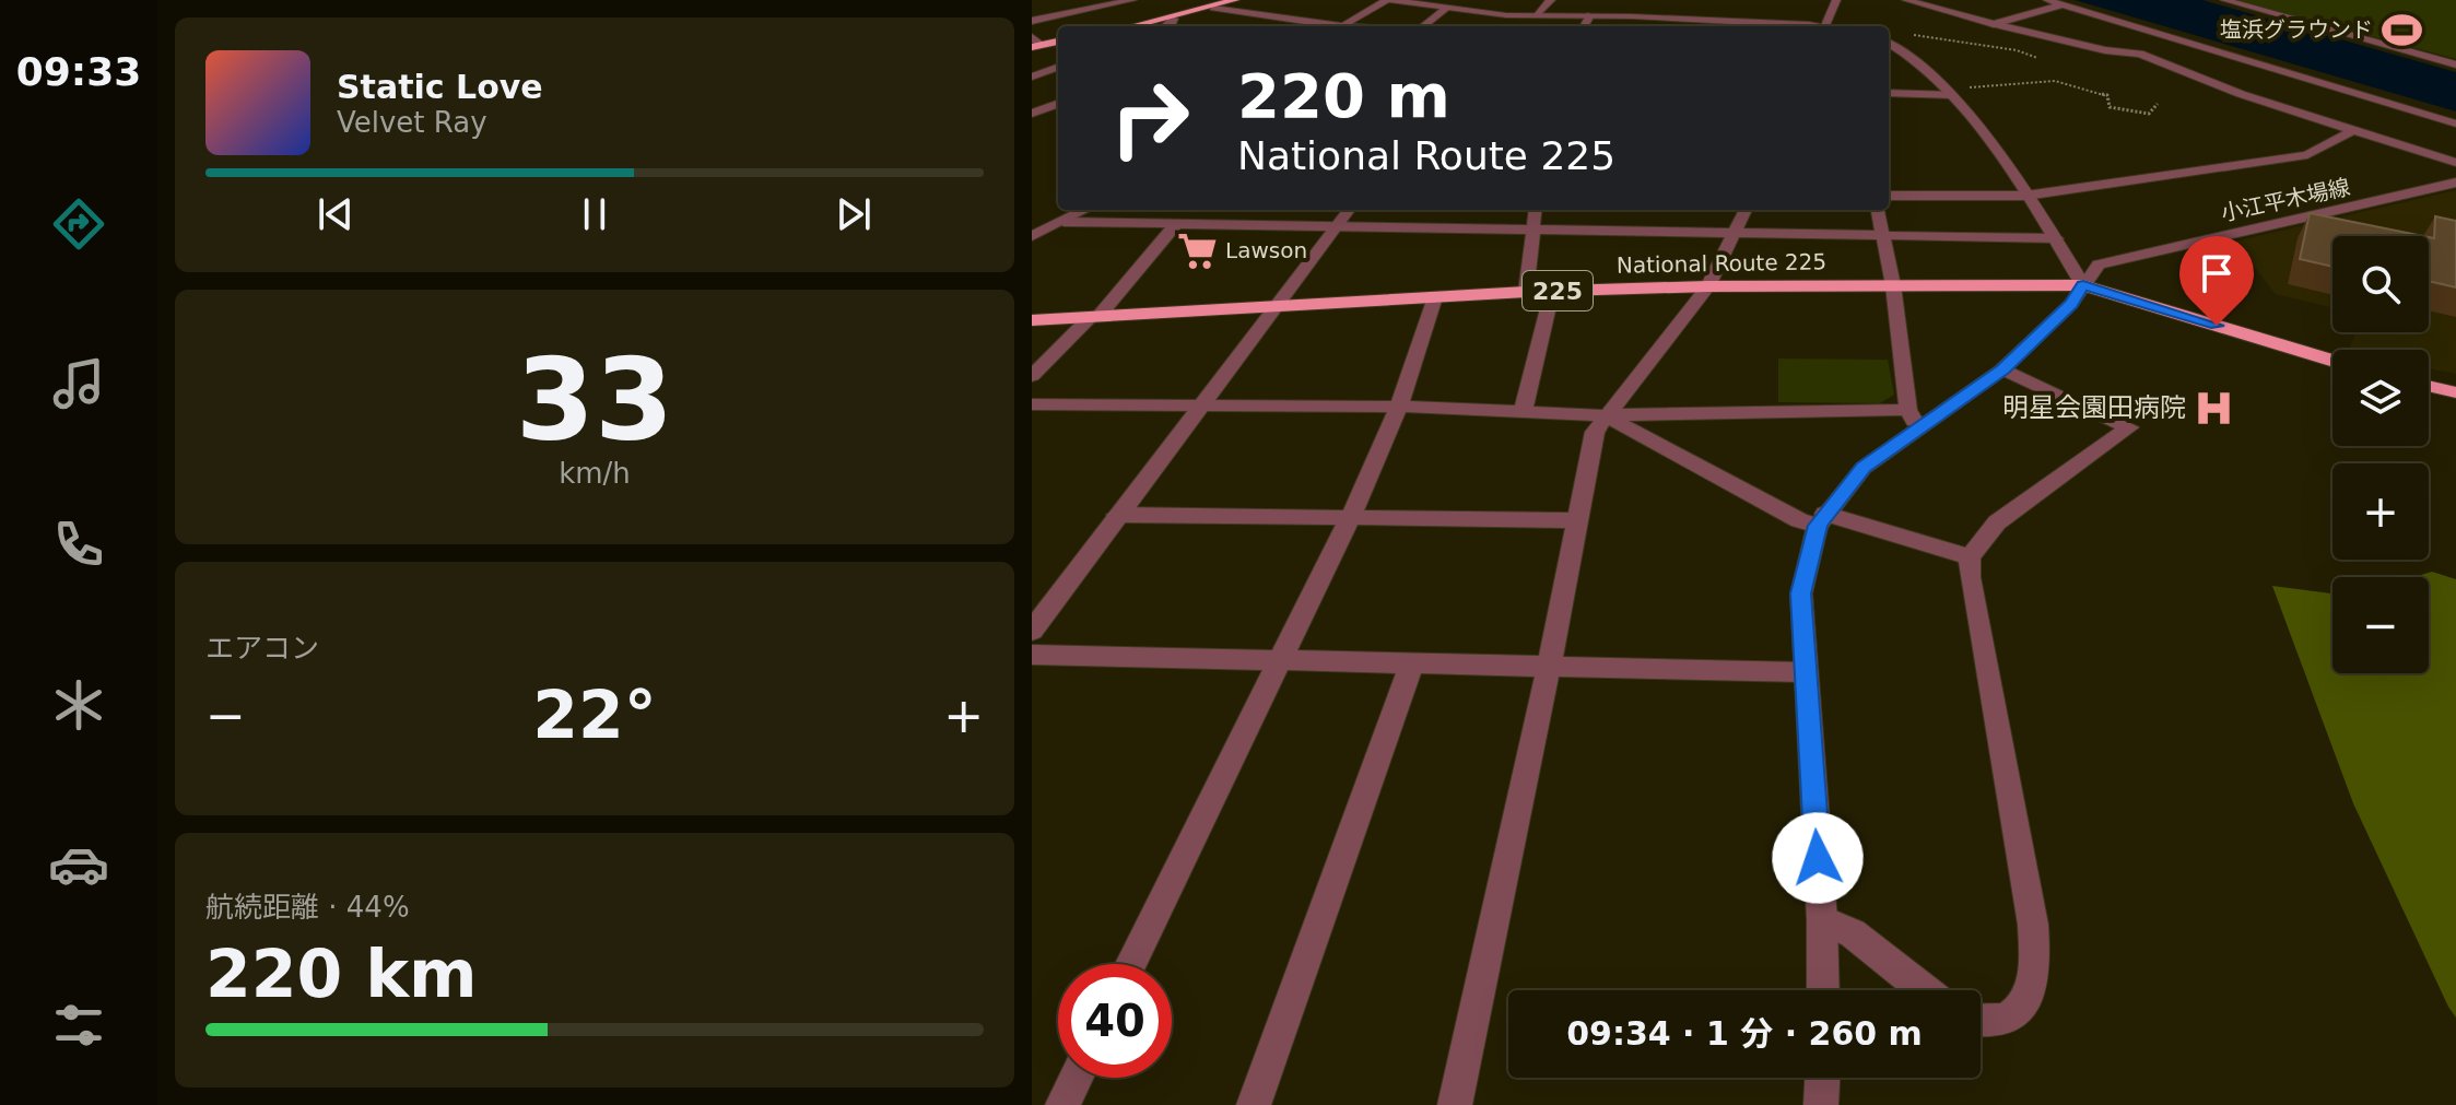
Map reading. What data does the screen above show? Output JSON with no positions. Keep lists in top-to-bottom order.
{
  "streets": {
    "highway": ["National Route 225", "225"],
    "street": ["小江平木場線"]
  },
  "crossings": [
    ["小江平木場線", "National Route 225"]
  ],
  "places": {
    "sports": ["塩浜グラウンド"],
    "supermarket": ["Lawson"],
    "hospital": ["明星会園田病院"]
  },
  "page": {
    "tabs": "09:33",
    "turn": ["220 m", "National Route 225"],
    "song": ["Static Love", "Velvet Ray"],
    "map_buttons": ["+", "−"],
    "tile": [
      ["33", "km/h"],
      "エアコン",
      ["航続距離 · 44%", "220 km"]
    ],
    "heat": ["−", "22°", "+"],
    "limit": "40",
    "trip": "09:34 · 1 分 · 260 m"
  }
}
